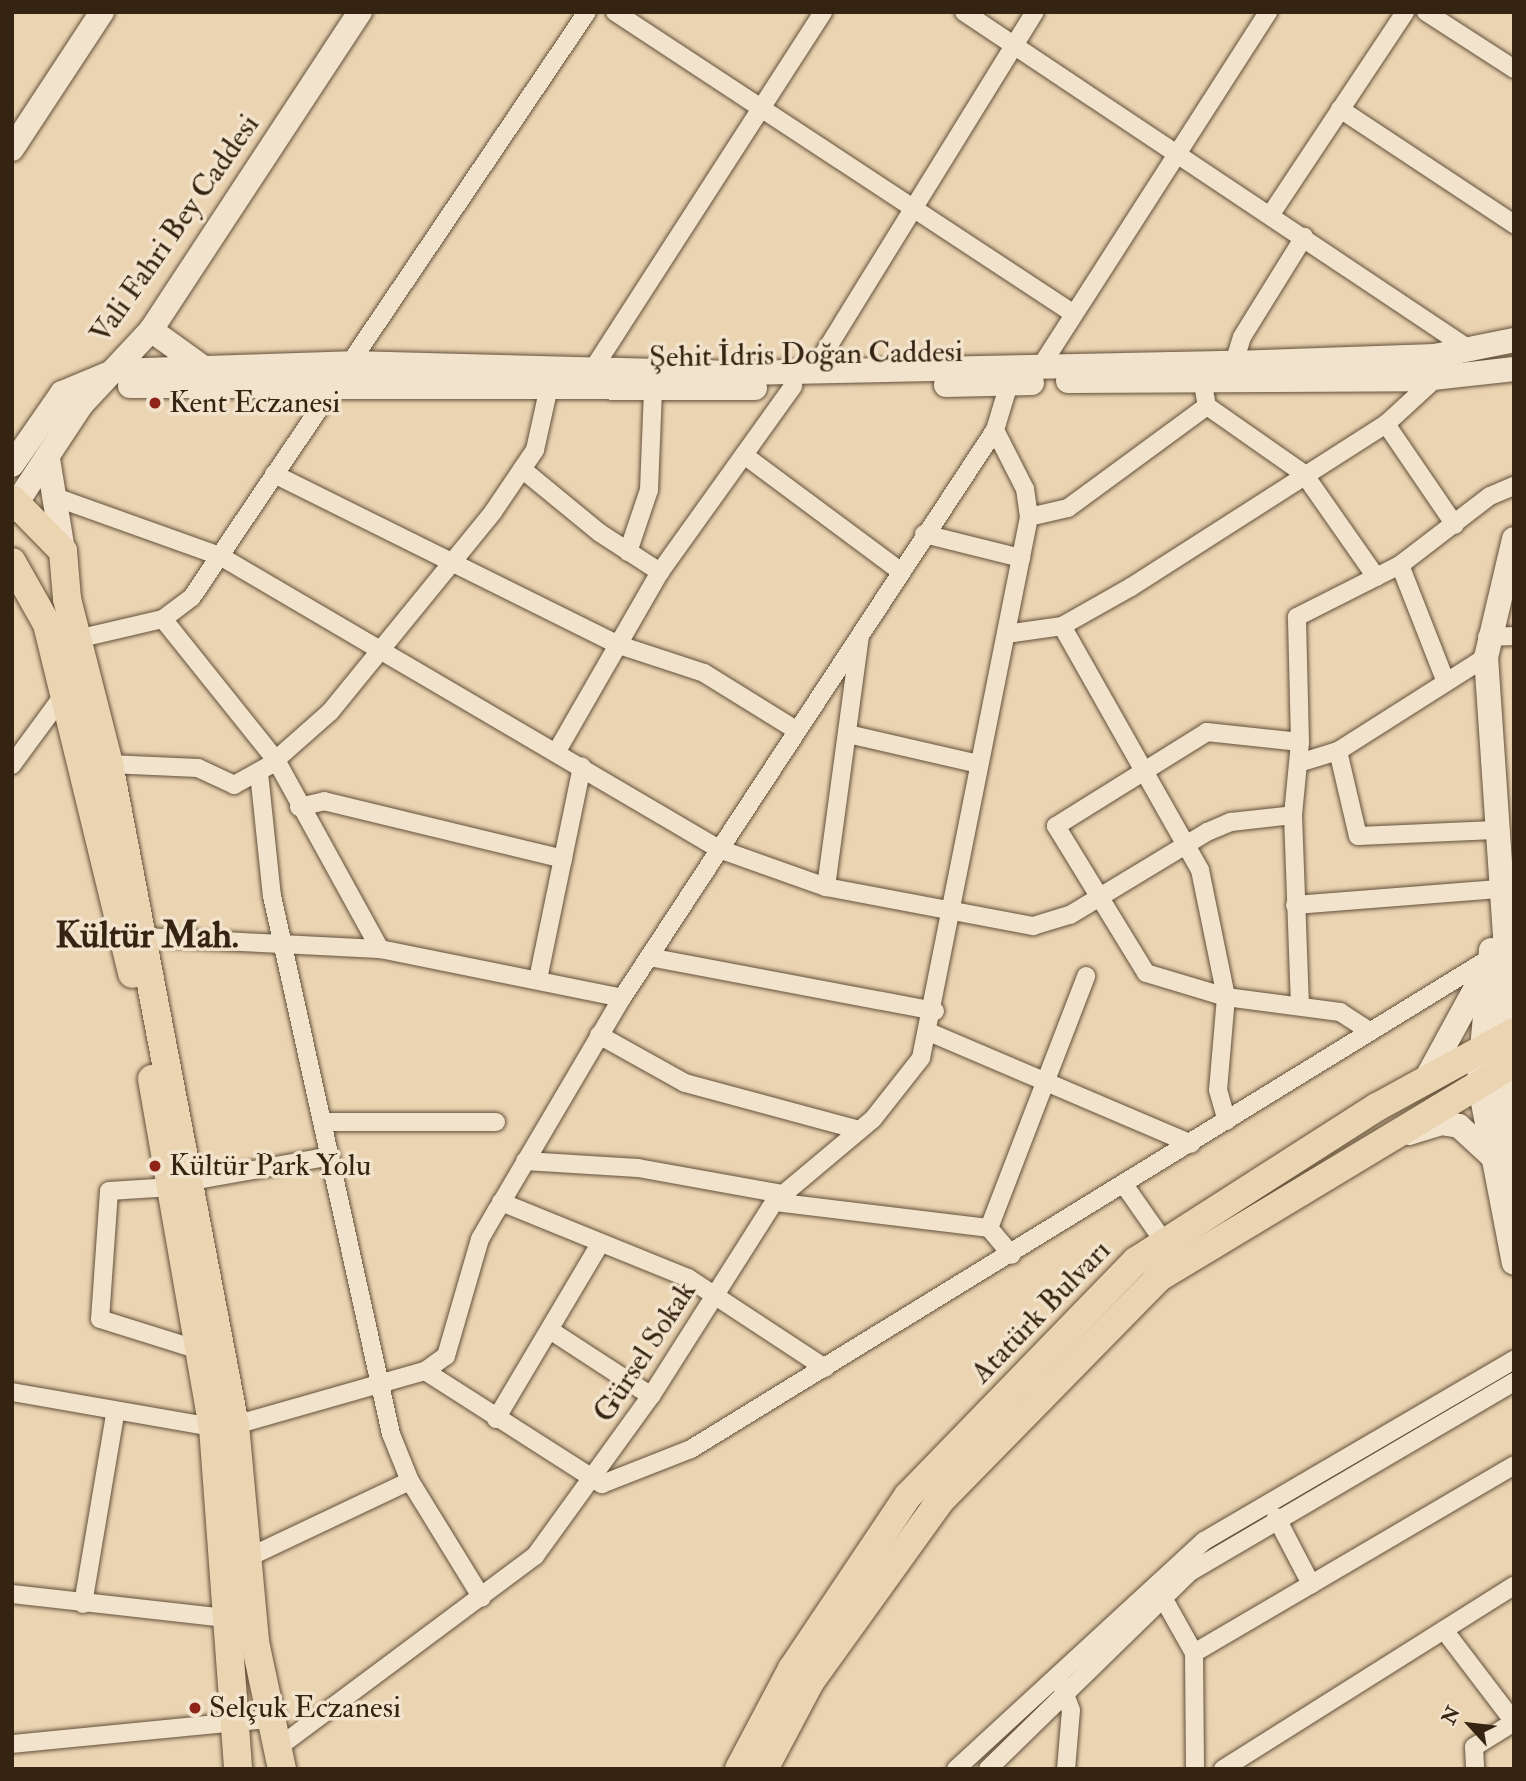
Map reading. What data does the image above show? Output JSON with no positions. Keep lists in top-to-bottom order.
{
  "streets": {
    "main road": ["Vali Fahri Bey Caddesi", "Şehit İdris Doğan Caddesi", "Atatürk Bulvarı"],
    "street": ["Gürsel Sokak"]
  },
  "crossings": [
    ["Vali Fahri Bey Caddesi", "Şehit İdris Doğan Caddesi"]
  ],
  "districts": ["Kültür Mah."],
  "places": ["Kent Eczanesi", "Kültür Park Yolu", "Selçuk Eczanesi"],
  "north": "top left"
}
